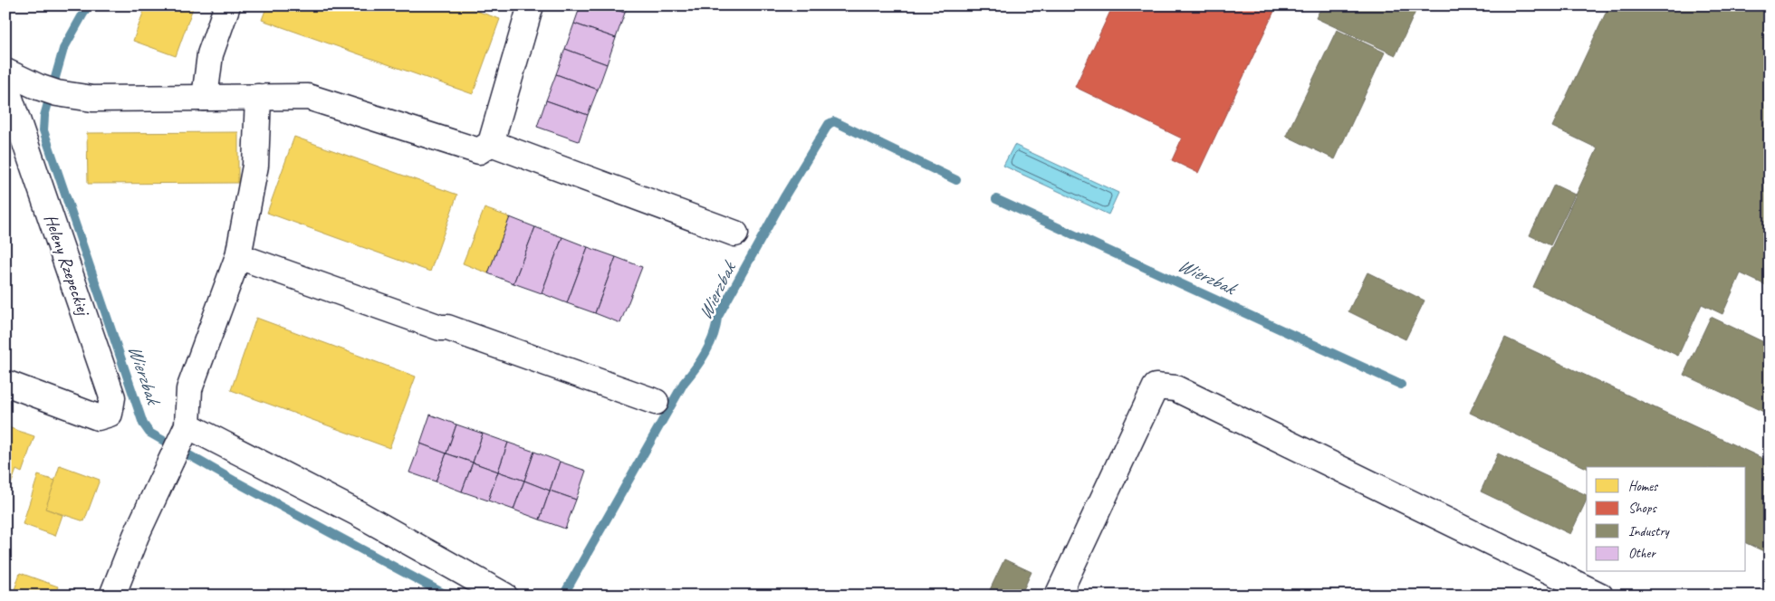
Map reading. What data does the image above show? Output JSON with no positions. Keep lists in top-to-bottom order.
{
  "streets": {
    "street": ["Heleny Rzepeckiej"]
  },
  "water": ["Wierzbak"],
  "legend": [
    "Homes",
    "Shops",
    "Industry",
    "Other"
  ]
}
